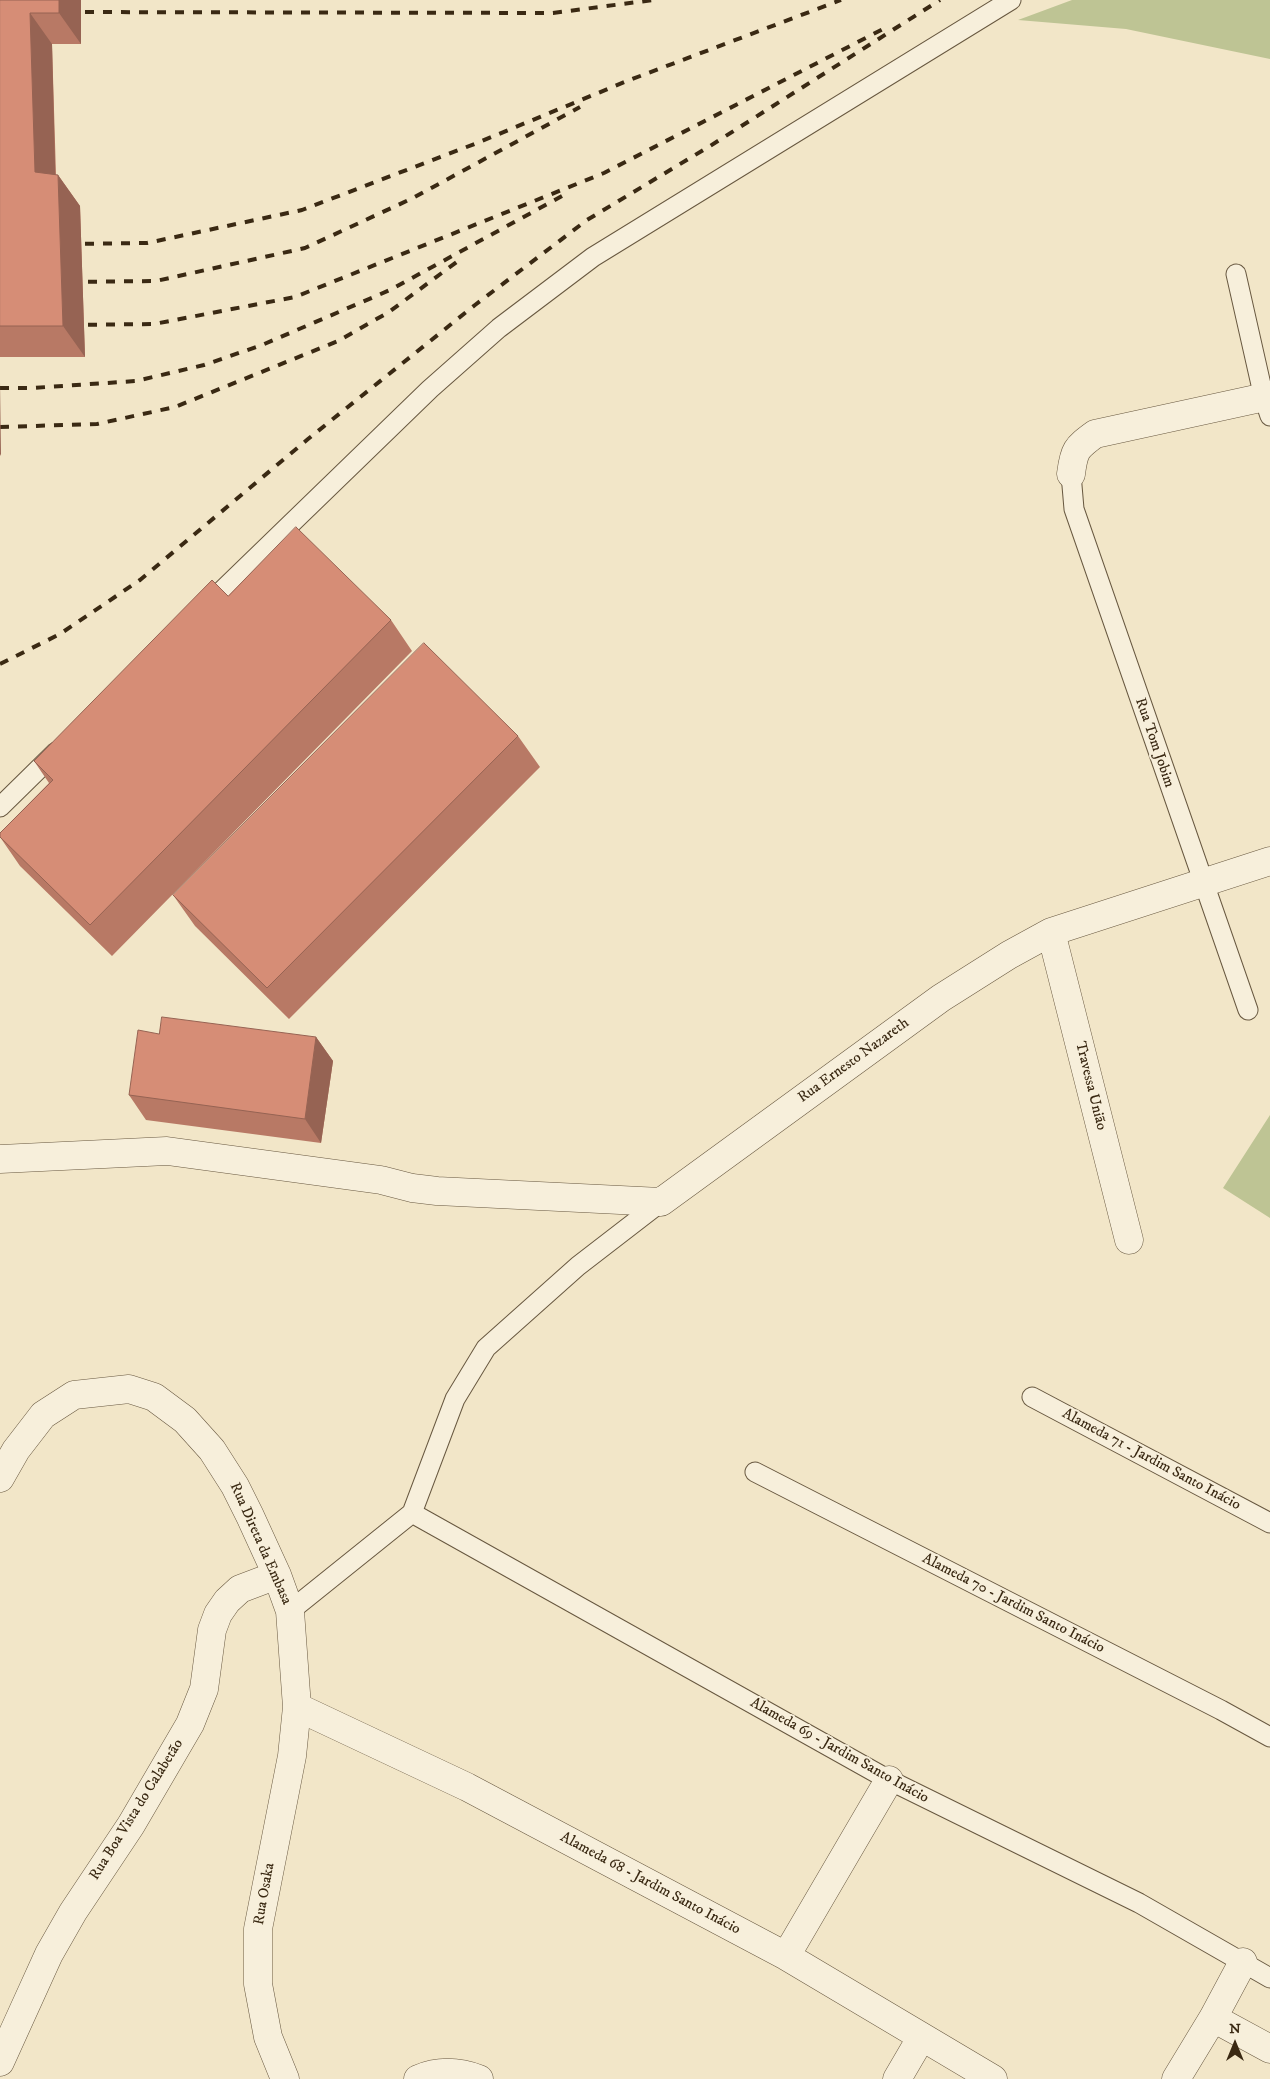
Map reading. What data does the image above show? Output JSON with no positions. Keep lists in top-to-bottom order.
{
  "streets": {
    "street": [
      "Rua Ernesto Nazareth",
      "Travessa União",
      "Rua Direta da Embasa",
      "Rua Boa Vista do Calabetão",
      "Alameda 68 - Jardim Santo Inácio",
      "Rua Osaka"
    ],
    "lane": [
      "Rua Tom Jobim",
      "Alameda 71 - Jardim Santo Inácio",
      "Alameda 70 - Jardim Santo Inácio",
      "Alameda 69 - Jardim Santo Inácio"
    ]
  },
  "crossings": [
    ["Rua Tom Jobim", "Rua Ernesto Nazareth"],
    ["Rua Ernesto Nazareth", "Travessa União"],
    ["Rua Ernesto Nazareth", "Alameda 69 - Jardim Santo Inácio"],
    ["Rua Direta da Embasa", "Rua Boa Vista do Calabetão"],
    ["Rua Direta da Embasa", "Alameda 68 - Jardim Santo Inácio"],
    ["Rua Direta da Embasa", "Rua Osaka"],
    ["Alameda 68 - Jardim Santo Inácio", "Rua Osaka"]
  ],
  "north": "top"
}
